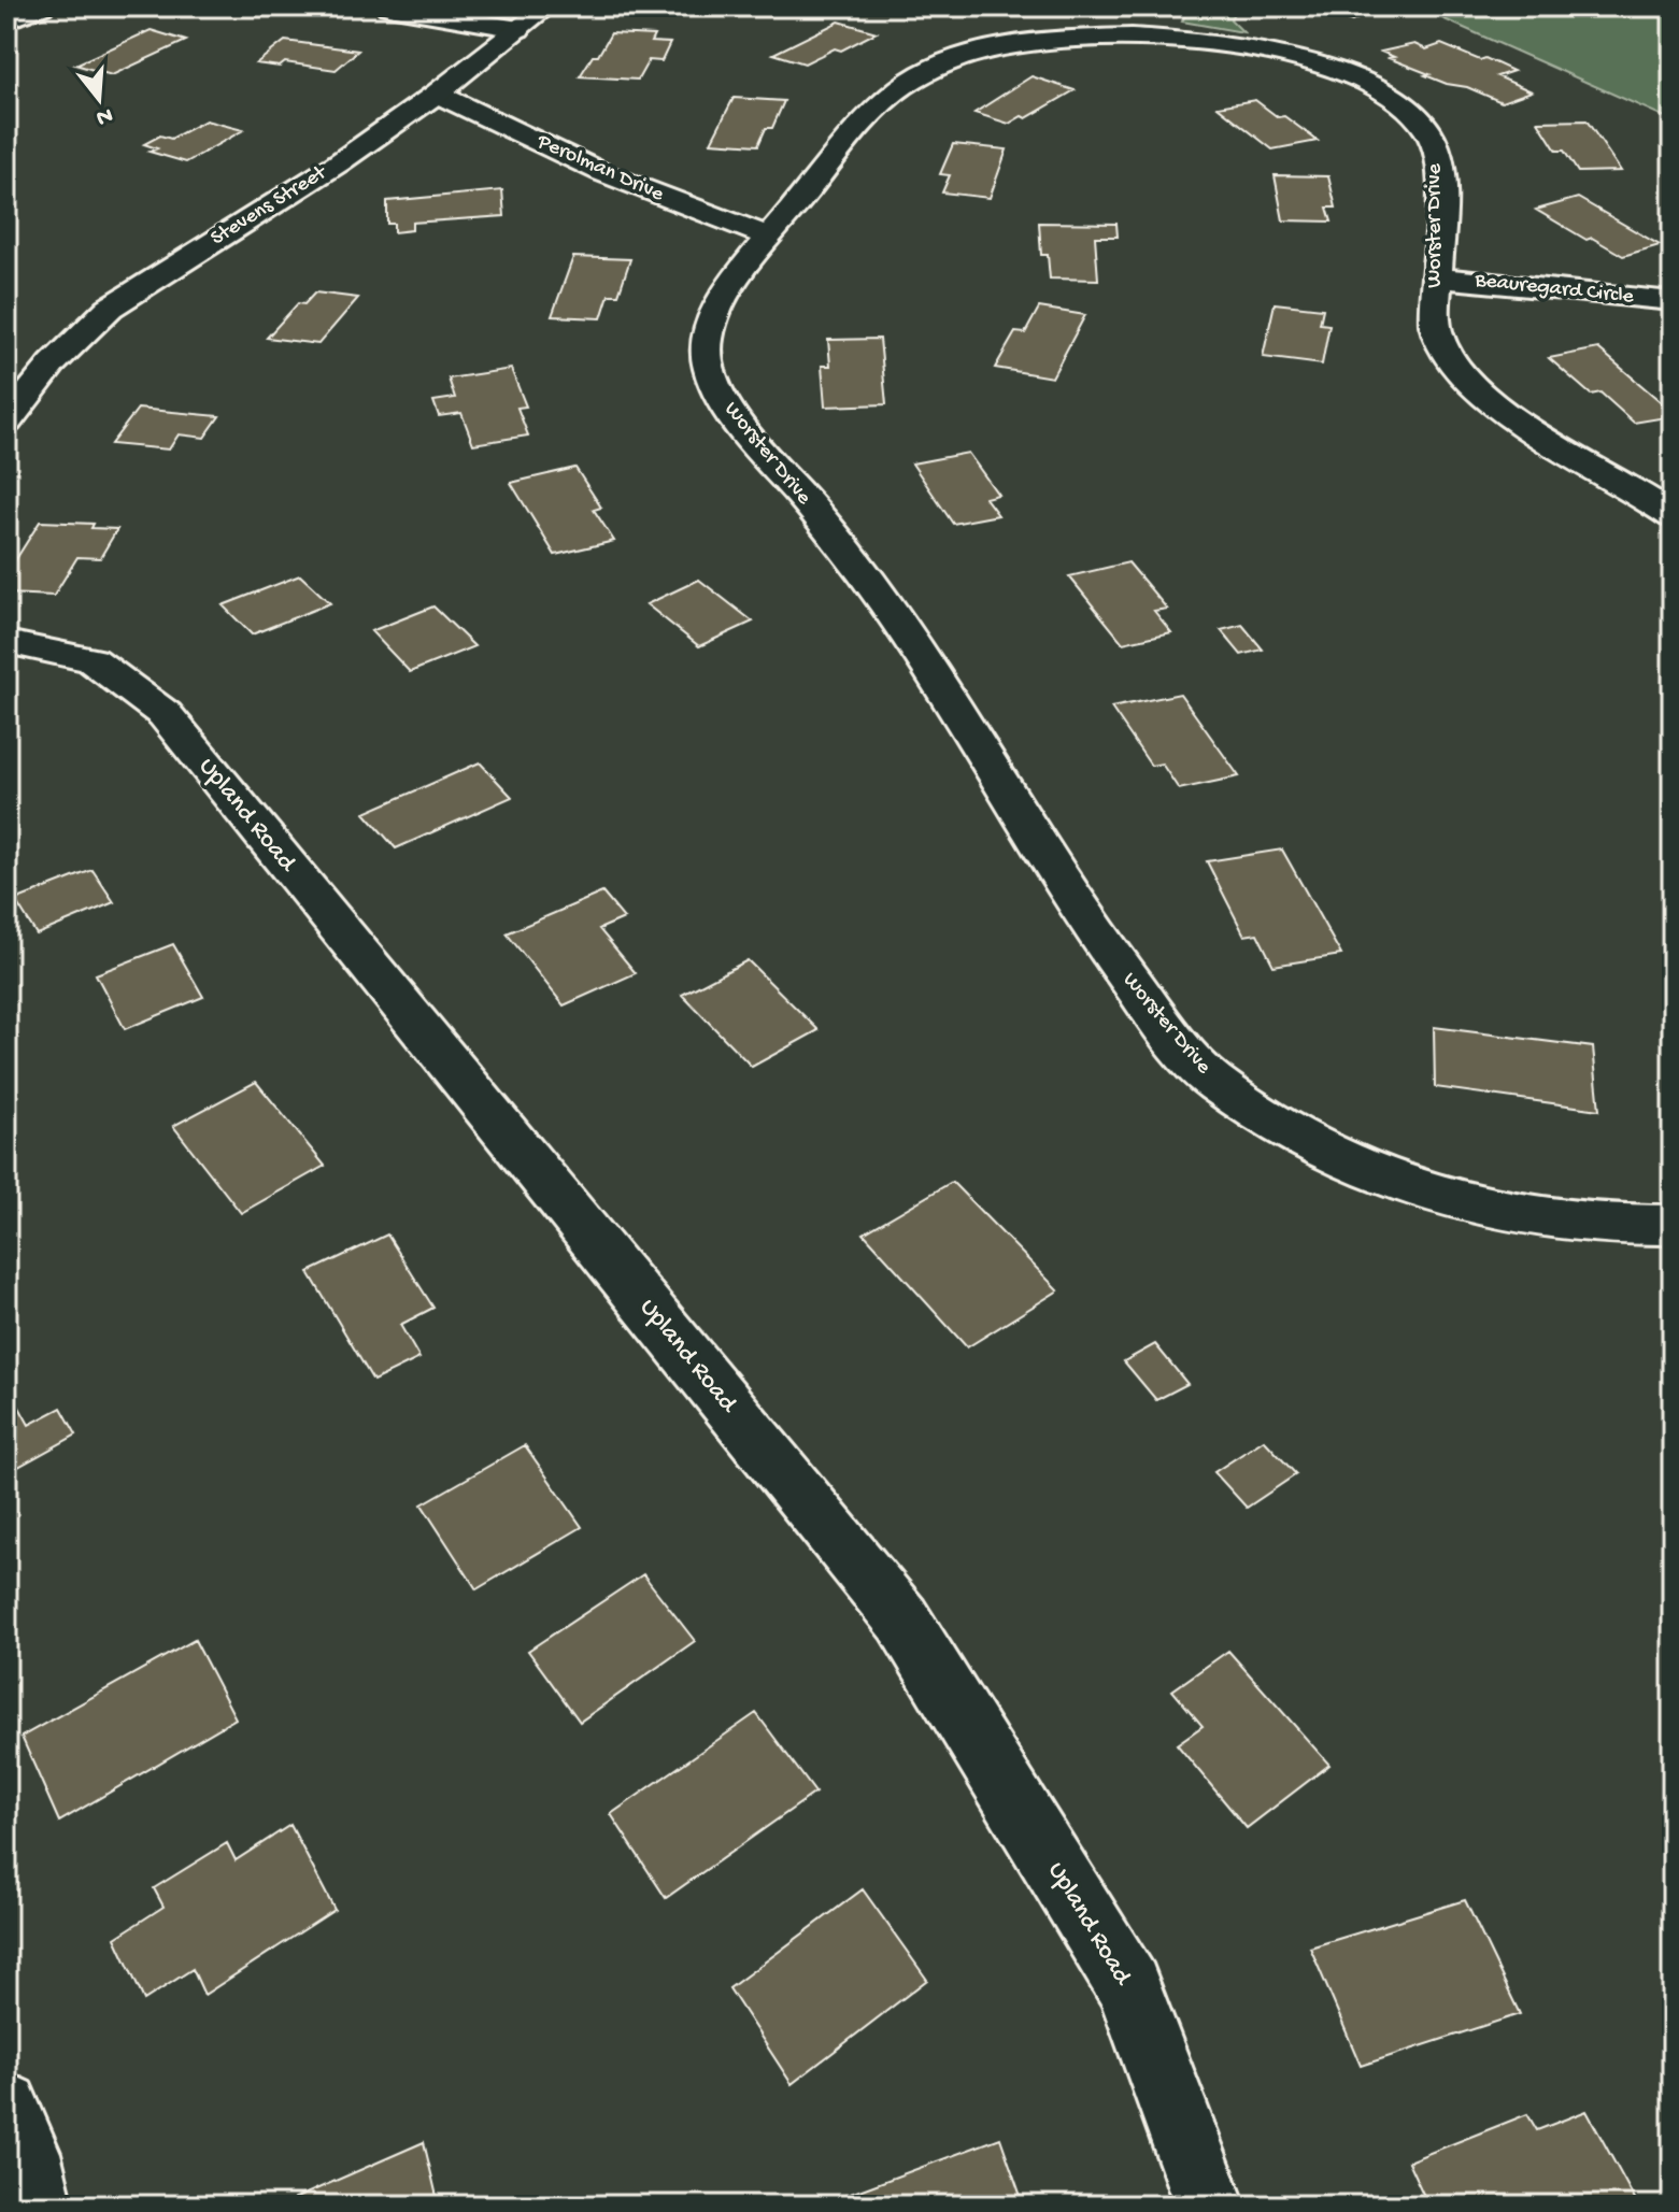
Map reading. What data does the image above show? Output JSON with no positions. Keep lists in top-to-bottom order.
{
  "streets": {
    "street": [
      "Perolman Drive",
      "Stevens Street",
      "Worster Drive",
      "Beauregard Circle",
      "Upland Road"
    ]
  },
  "crossings": [
    ["Perolman Drive", "Stevens Street"],
    ["Perolman Drive", "Worster Drive"],
    ["Worster Drive", "Beauregard Circle"]
  ],
  "north": "bottom"
}
